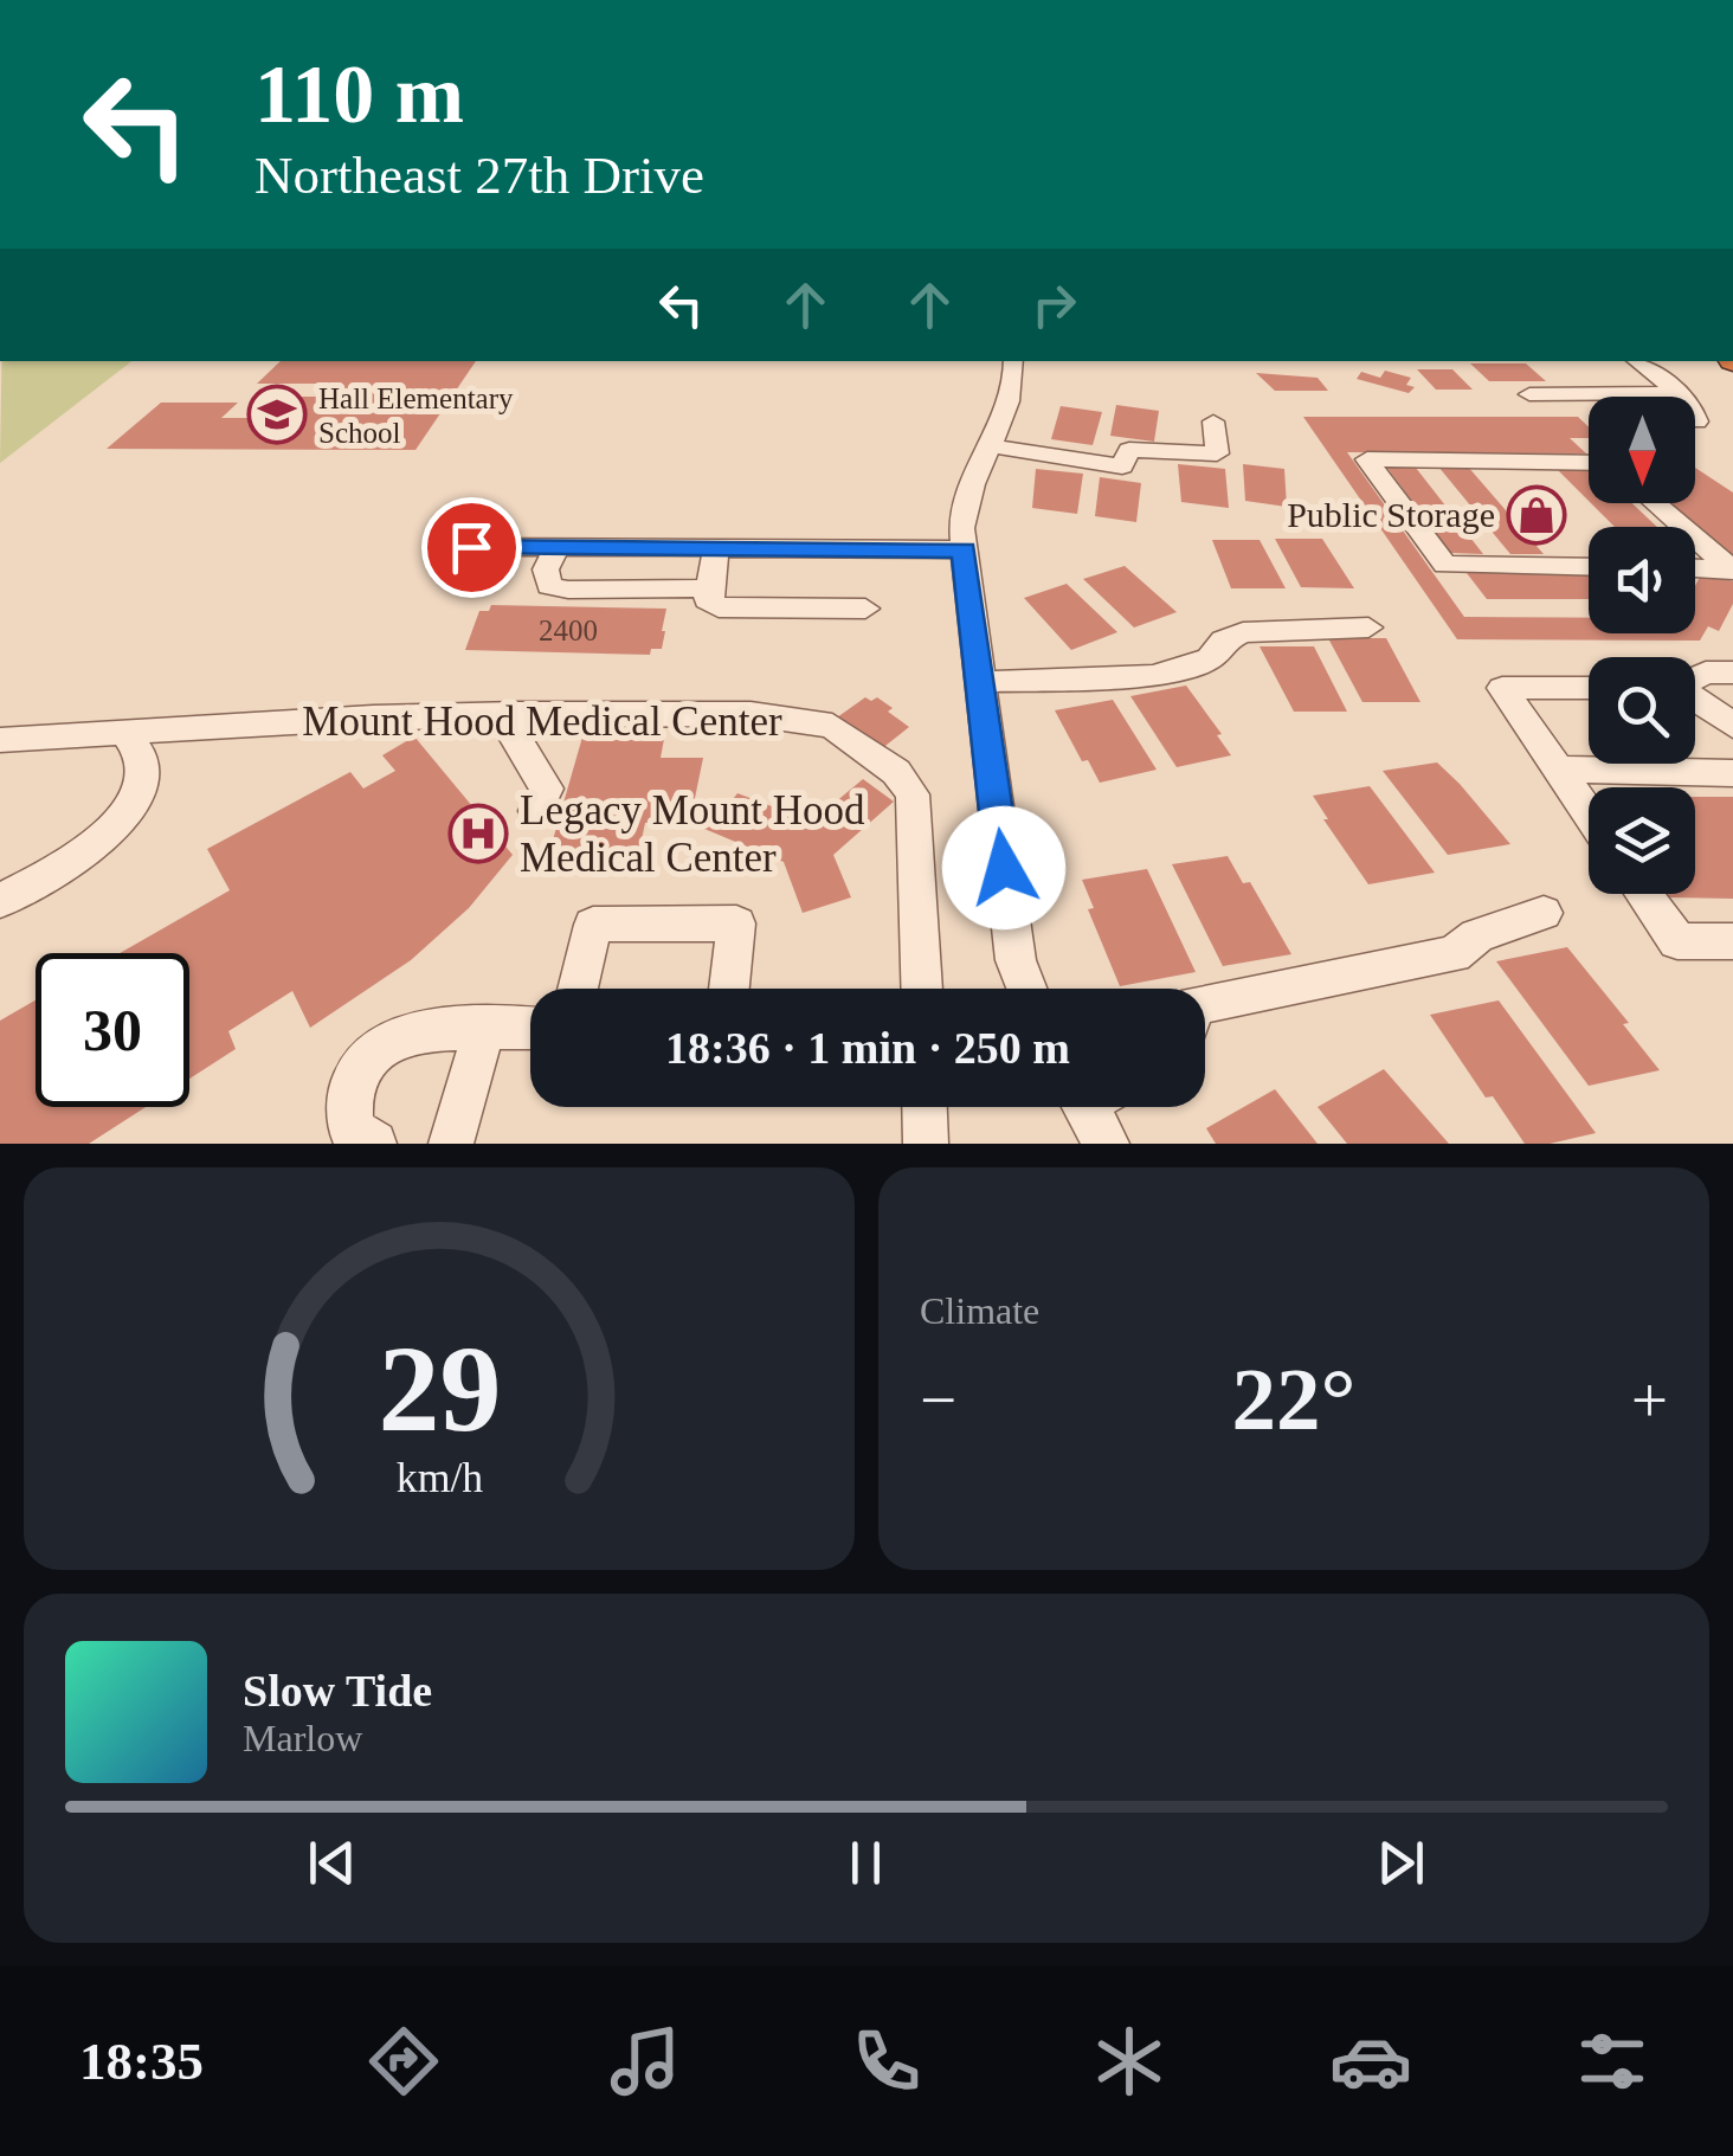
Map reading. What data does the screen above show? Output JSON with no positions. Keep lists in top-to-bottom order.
{
  "streets": {
    "street": ["Mount Hood Medical Center"]
  },
  "places": {
    "school or university": ["Hall Elementary School"],
    "shop": ["Public Storage"],
    "hospital": ["Legacy Mount Hood Medical Center"]
  },
  "house_numbers": ["2400"],
  "north": "bottom",
  "page": {
    "turn": ["110 m", "Northeast 27th Drive"],
    "limit": "30",
    "trip": "18:36 · 1 min · 250 m",
    "tile": "Climate",
    "heat": ["−", "22°", "+"],
    "song": ["Slow Tide", "Marlow"],
    "tabs": "18:35",
    "gauge": ["29", "km/h"]
  }
}
